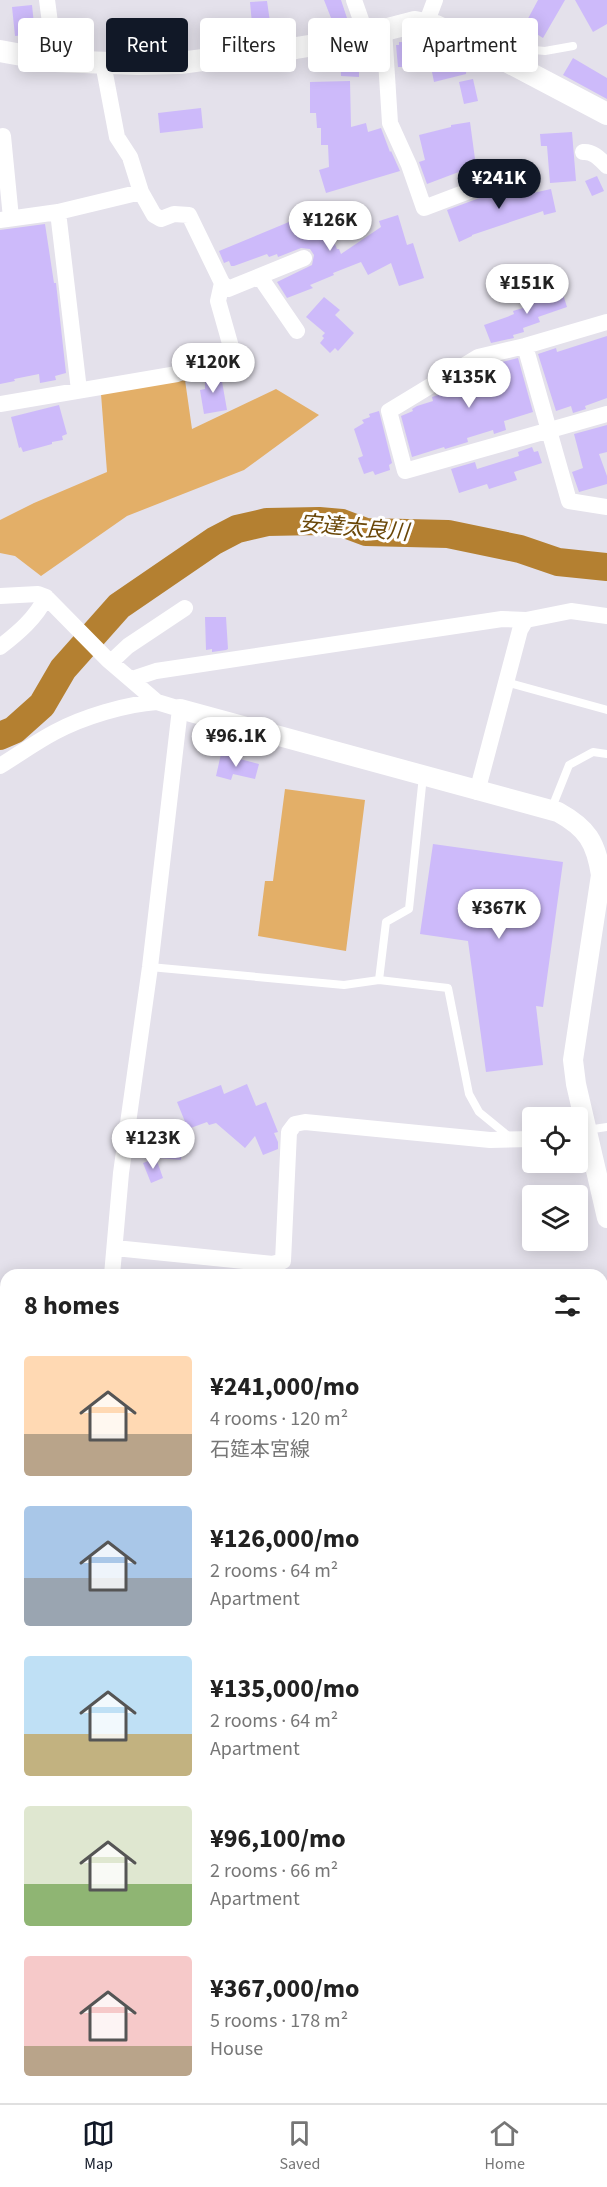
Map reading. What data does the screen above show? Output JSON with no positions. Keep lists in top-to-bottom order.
{
  "water": ["安達太良川"],
  "page": {
    "chip": [
      "Buy",
      "Rent",
      "Filters",
      "New",
      "Apartment"
    ],
    "price": [
      "¥241K",
      "¥126K",
      "¥151K",
      "¥120K",
      "¥135K",
      "¥96.1K",
      "¥367K",
      "¥123K"
    ],
    "heading": "8 homes",
    "list": [
      {
        "name": "¥241,000/mo",
        "note": "4 rooms · 120 m² · 石筵本宮線"
      },
      {
        "name": "¥126,000/mo",
        "note": "2 rooms · 64 m² · Apartment"
      },
      {
        "name": "¥135,000/mo",
        "note": "2 rooms · 64 m² · Apartment"
      },
      {
        "name": "¥96,100/mo",
        "note": "2 rooms · 66 m² · Apartment"
      },
      {
        "name": "¥367,000/mo",
        "note": "5 rooms · 178 m² · House"
      }
    ],
    "tabs": ["Map", "Saved", "Home"]
  }
}
